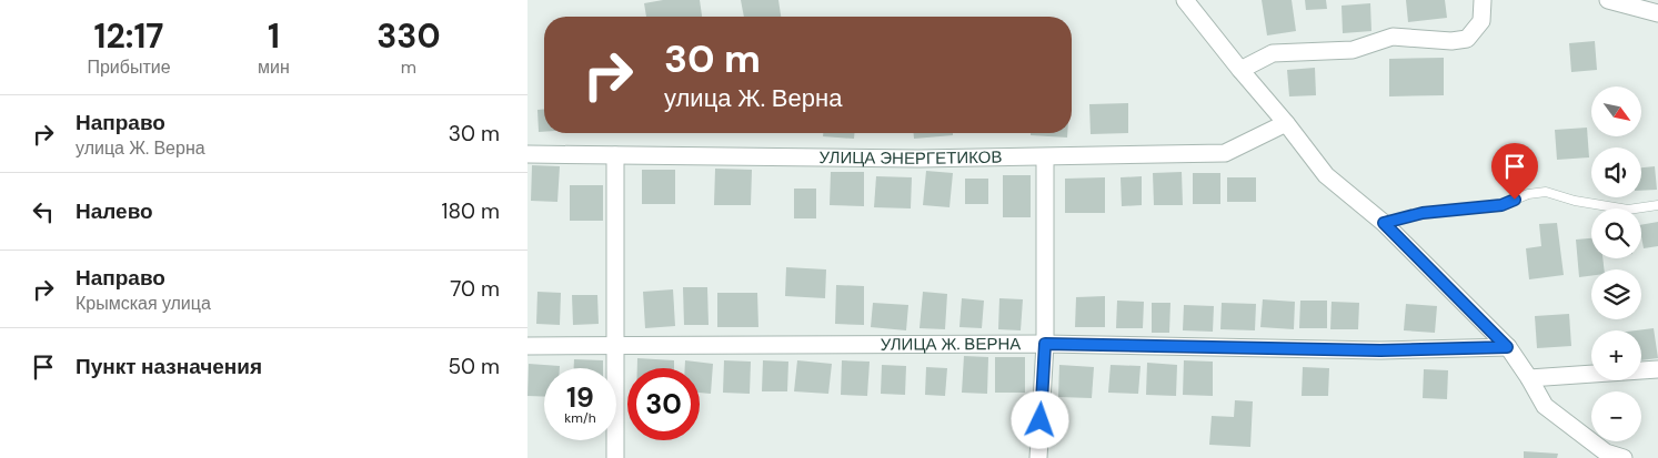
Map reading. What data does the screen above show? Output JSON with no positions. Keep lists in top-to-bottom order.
{
  "streets": {
    "street": ["УЛИЦА ЭНЕРГЕТИКОВ", "УЛИЦА Ж. ВЕРНА"]
  },
  "north": "bottom right",
  "page": {
    "eta": [
      "12:17",
      "Прибытие",
      "1",
      "мин",
      "330",
      "m"
    ],
    "turn": ["30 m", "улица Ж. Верна"],
    "map_buttons": ["+", "−"],
    "list": [
      {
        "name": "Направо",
        "note": "улица Ж. Верна",
        "value": "30 m"
      },
      {
        "name": "Налево",
        "value": "180 m"
      },
      {
        "name": "Направо",
        "note": "Крымская улица",
        "value": "70 m"
      },
      {
        "name": "Пункт назначения",
        "value": "50 m"
      }
    ],
    "speed": "19 km/h",
    "limit": "30"
  }
}
